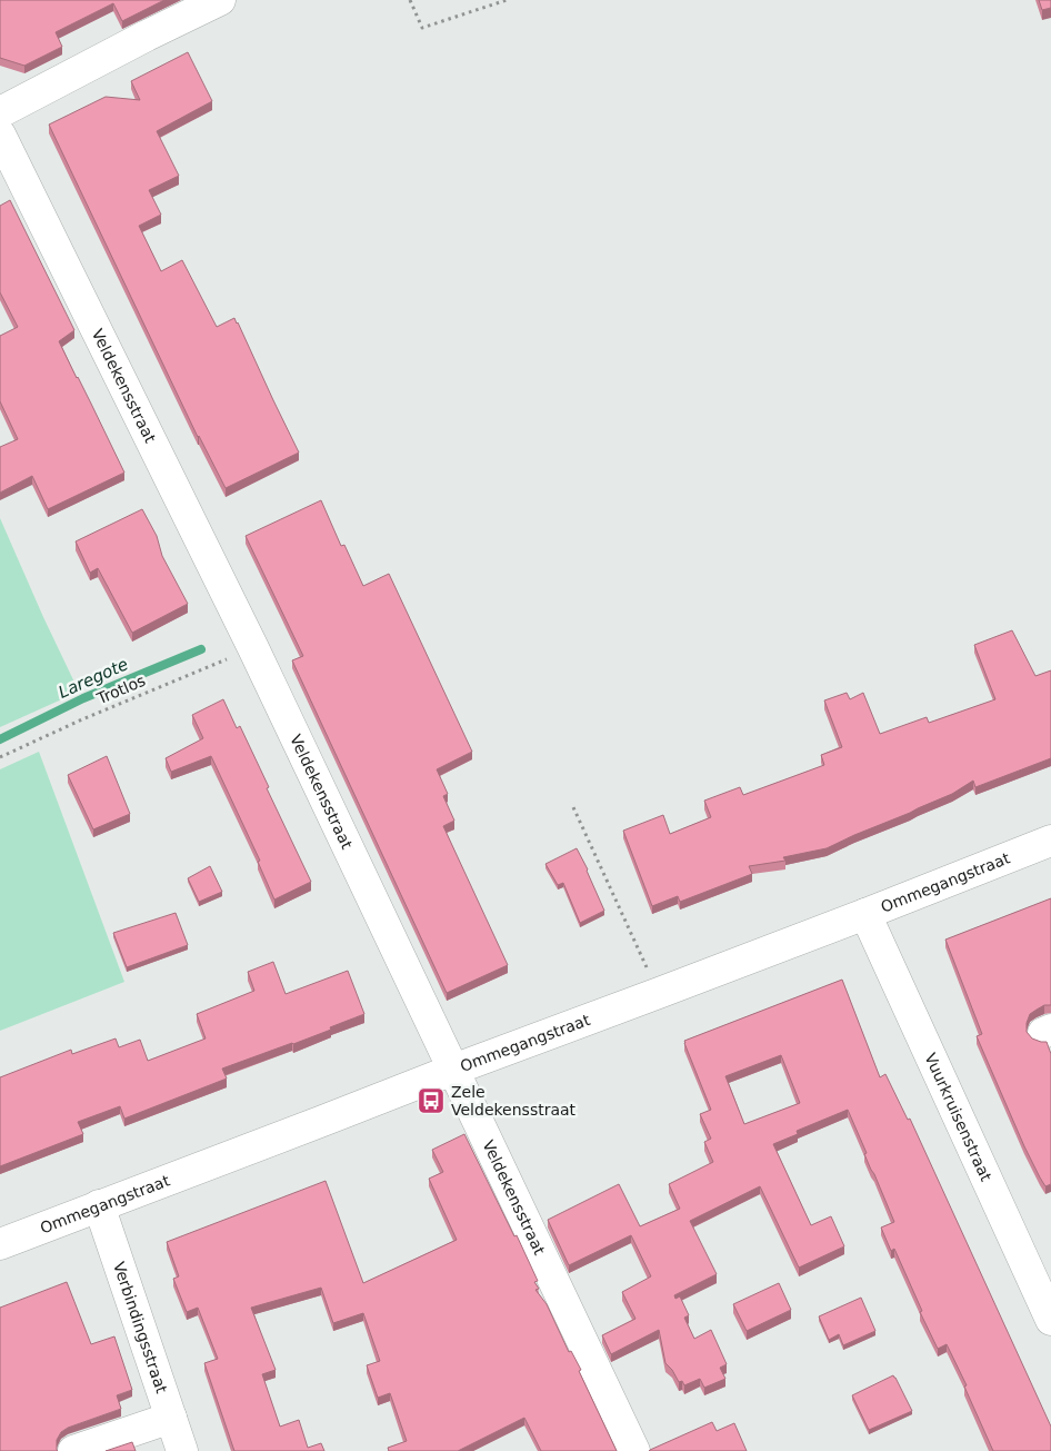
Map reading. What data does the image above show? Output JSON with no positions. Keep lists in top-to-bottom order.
{
  "streets": {
    "street": [
      "Veldekensstraat",
      "Ommegangstraat",
      "Vuurkruisenstraat",
      "Verbindingsstraat"
    ],
    "path": ["Trotlos"]
  },
  "crossings": [
    ["Veldekensstraat", "Trotlos"],
    ["Veldekensstraat", "Ommegangstraat"],
    ["Ommegangstraat", "Vuurkruisenstraat"],
    ["Ommegangstraat", "Verbindingsstraat"]
  ],
  "water": ["Laregote"],
  "places": {
    "bus stop": ["Zele Veldekensstraat"]
  }
}
